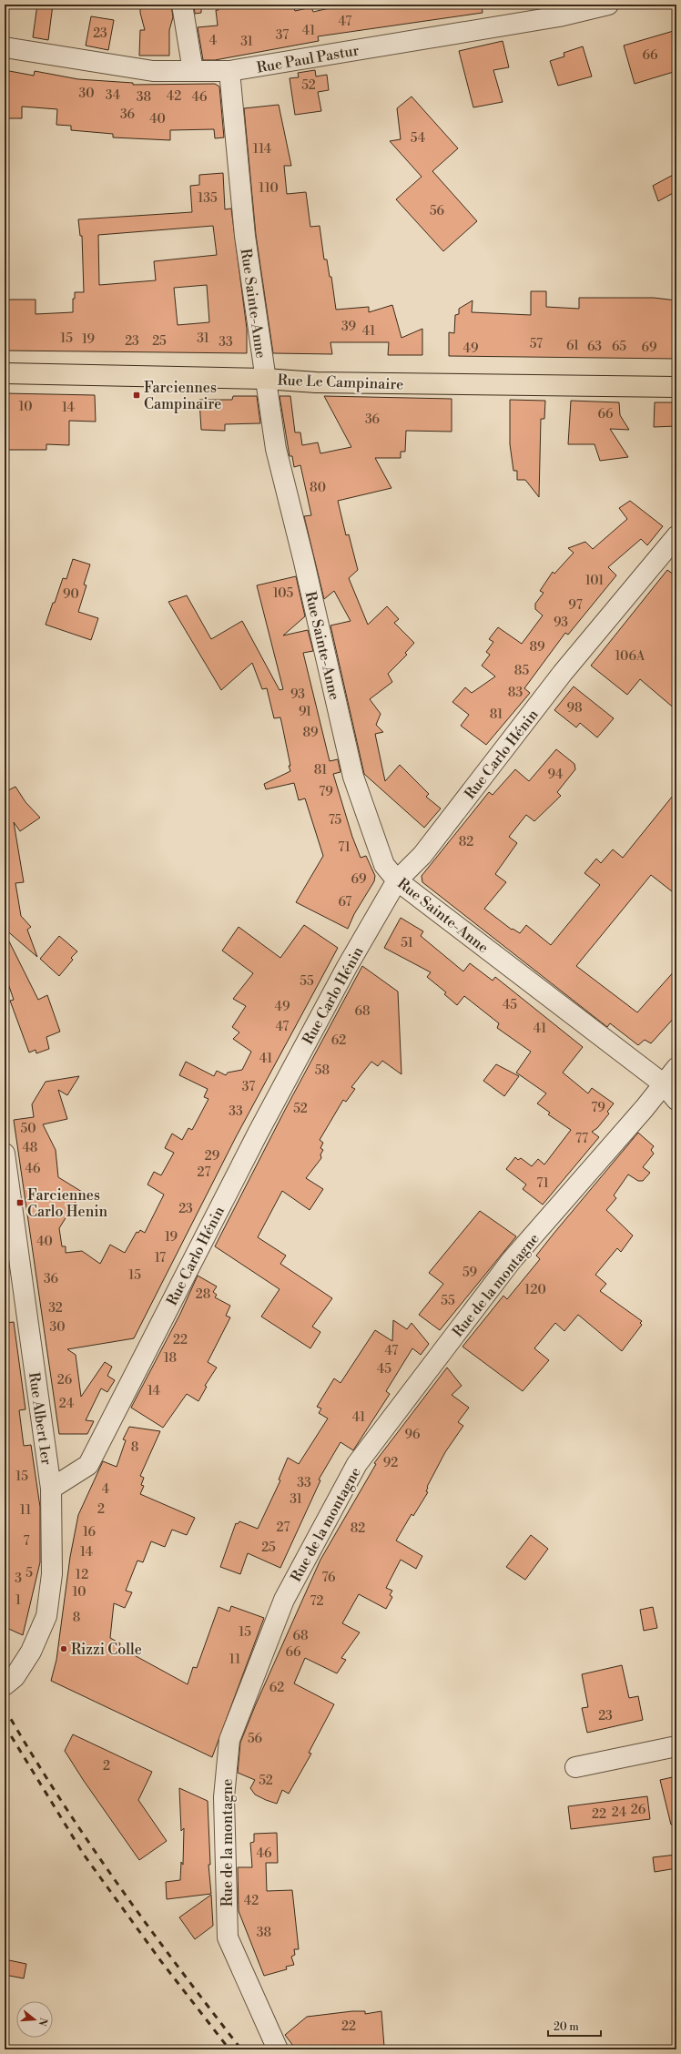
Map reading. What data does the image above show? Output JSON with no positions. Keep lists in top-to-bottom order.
{
  "streets": {
    "main road": ["Rue Le Campinaire"],
    "street": [
      "Rue Paul Pastur",
      "Rue Sainte-Anne",
      "Rue Carlo Hénin",
      "Rue de la montagne",
      "Rue Albert 1er"
    ]
  },
  "crossings": [
    ["Rue Paul Pastur", "Rue Sainte-Anne"],
    ["Rue Sainte-Anne", "Rue Le Campinaire"],
    ["Rue Sainte-Anne", "Rue Carlo Hénin"],
    ["Rue Sainte-Anne", "Rue de la montagne"],
    ["Rue Carlo Hénin", "Rue Albert 1er"]
  ],
  "places": {
    "transit": ["Farciennes Campinaire", "Farciennes Carlo Henin"],
    "other": ["Rizzi Colle"]
  },
  "house_numbers": [
    "47",
    "41",
    "23",
    "37",
    "4",
    "31",
    "66",
    "52",
    "30",
    "34",
    "42",
    "38",
    "46",
    "36",
    "40",
    "54",
    "114",
    "110",
    "135",
    "56",
    "39",
    "41",
    "15",
    "31",
    "19",
    "23",
    "25",
    "33",
    "57",
    "61",
    "63",
    "65",
    "69",
    "49",
    "10",
    "14",
    "66",
    "36",
    "80",
    "101",
    "105",
    "90",
    "97",
    "93",
    "89",
    "106A",
    "85",
    "83",
    "93",
    "98",
    "91",
    "81",
    "89",
    "81",
    "94",
    "79",
    "75",
    "82",
    "71",
    "69",
    "67",
    "51",
    "55",
    "45",
    "49",
    "68",
    "47",
    "41",
    "62",
    "41",
    "58",
    "37",
    "79",
    "52",
    "33",
    "50",
    "77",
    "48",
    "29",
    "46",
    "27",
    "71",
    "23",
    "19",
    "40",
    "17",
    "59",
    "15",
    "36",
    "120",
    "28",
    "55",
    "32",
    "30",
    "22",
    "47",
    "18",
    "45",
    "26",
    "14",
    "24",
    "41",
    "96",
    "8",
    "92",
    "15",
    "33",
    "4",
    "31",
    "2",
    "11",
    "27",
    "82",
    "16",
    "7",
    "25",
    "14",
    "5",
    "12",
    "76",
    "3",
    "10",
    "1",
    "72",
    "8",
    "15",
    "68",
    "66",
    "11",
    "62",
    "23",
    "56",
    "2",
    "52",
    "26",
    "24",
    "22",
    "46",
    "42",
    "38",
    "22"
  ],
  "scale_bar": "20 m",
  "north": "right"
}
